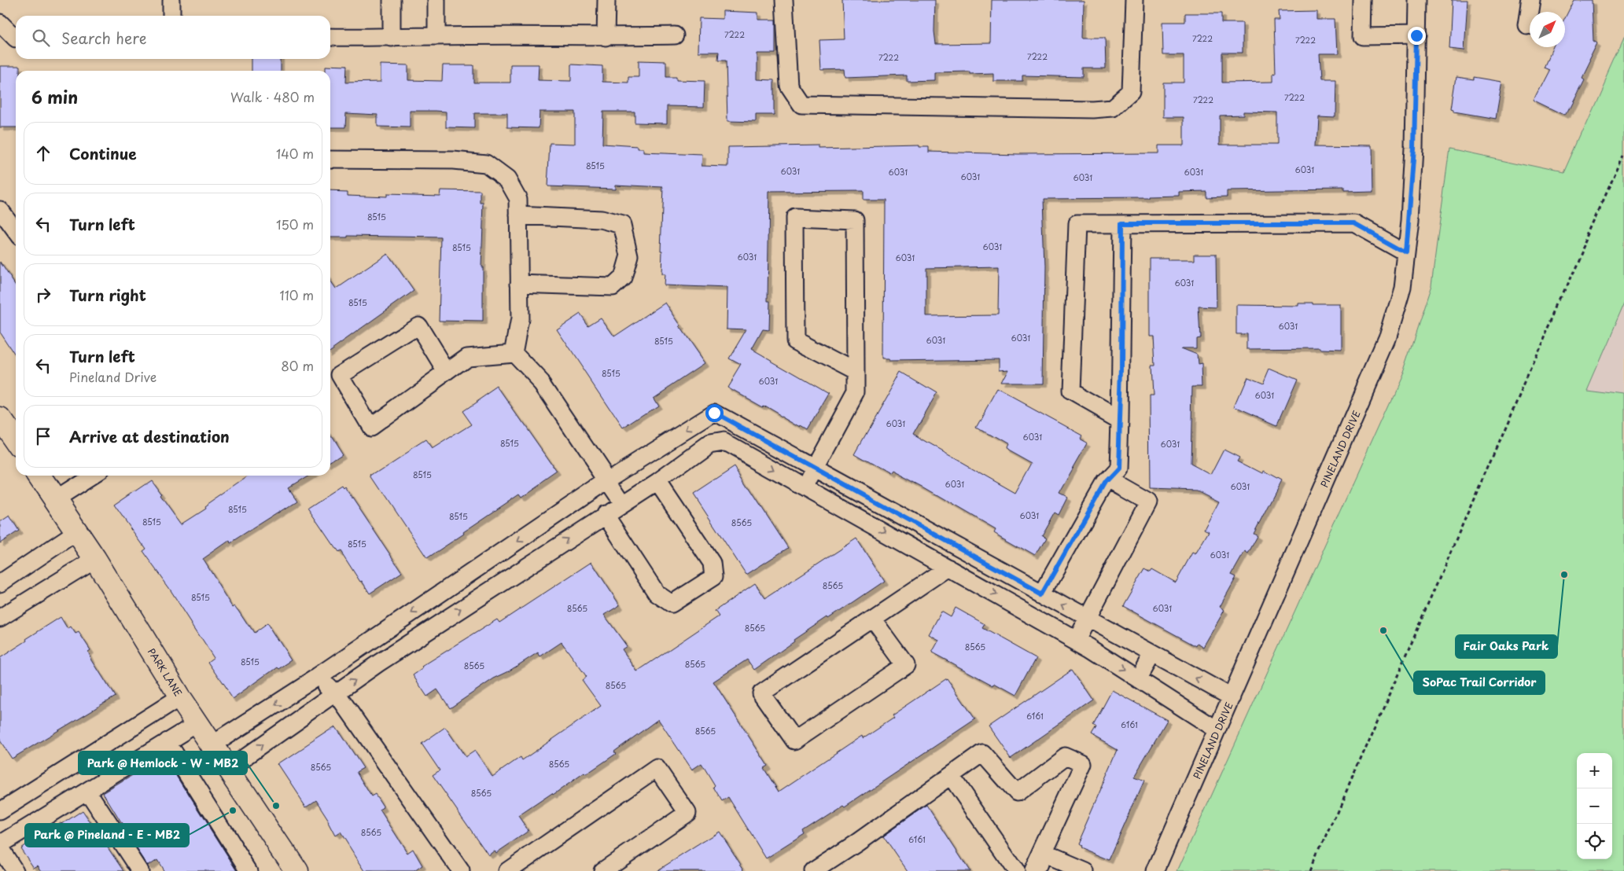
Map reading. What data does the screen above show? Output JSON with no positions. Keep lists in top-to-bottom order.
{
  "streets": {
    "main road": ["PARK LANE"],
    "street": ["PINELAND DRIVE"]
  },
  "places": [
    "Fair Oaks Park",
    "SoPac Trail Corridor",
    "Park @ Hemlock - W - MB2",
    "Park @ Pineland - E - MB2"
  ],
  "house_numbers": [
    "7222",
    "7222",
    "7222",
    "7222",
    "7222",
    "7222",
    "7222",
    "8515",
    "6031",
    "6031",
    "6031",
    "6031",
    "6031",
    "6031",
    "8515",
    "6031",
    "8515",
    "6031",
    "6031",
    "6031",
    "8515",
    "6031",
    "6031",
    "6031",
    "8515",
    "8515",
    "6031",
    "6031",
    "6031",
    "6031",
    "8515",
    "6031",
    "8515",
    "6031",
    "6031",
    "8515",
    "6031",
    "8515",
    "8515",
    "8565",
    "8515",
    "6031",
    "8565",
    "8515",
    "8565",
    "6031",
    "8565",
    "8565",
    "8515",
    "8565",
    "8565",
    "8565",
    "6161",
    "6161",
    "8565",
    "8565",
    "8565",
    "8565",
    "8565",
    "6161"
  ],
  "north": "top right",
  "page": {
    "search": "Search here",
    "heading": ["6 min", "Walk · 480 m"],
    "list": [
      ["Continue", "140 m"],
      ["Turn left", "150 m"],
      ["Turn right", "110 m"],
      ["Turn left", "Pineland Drive", "80 m"],
      "Arrive at destination"
    ],
    "map_buttons": ["+", "−"]
  }
}
